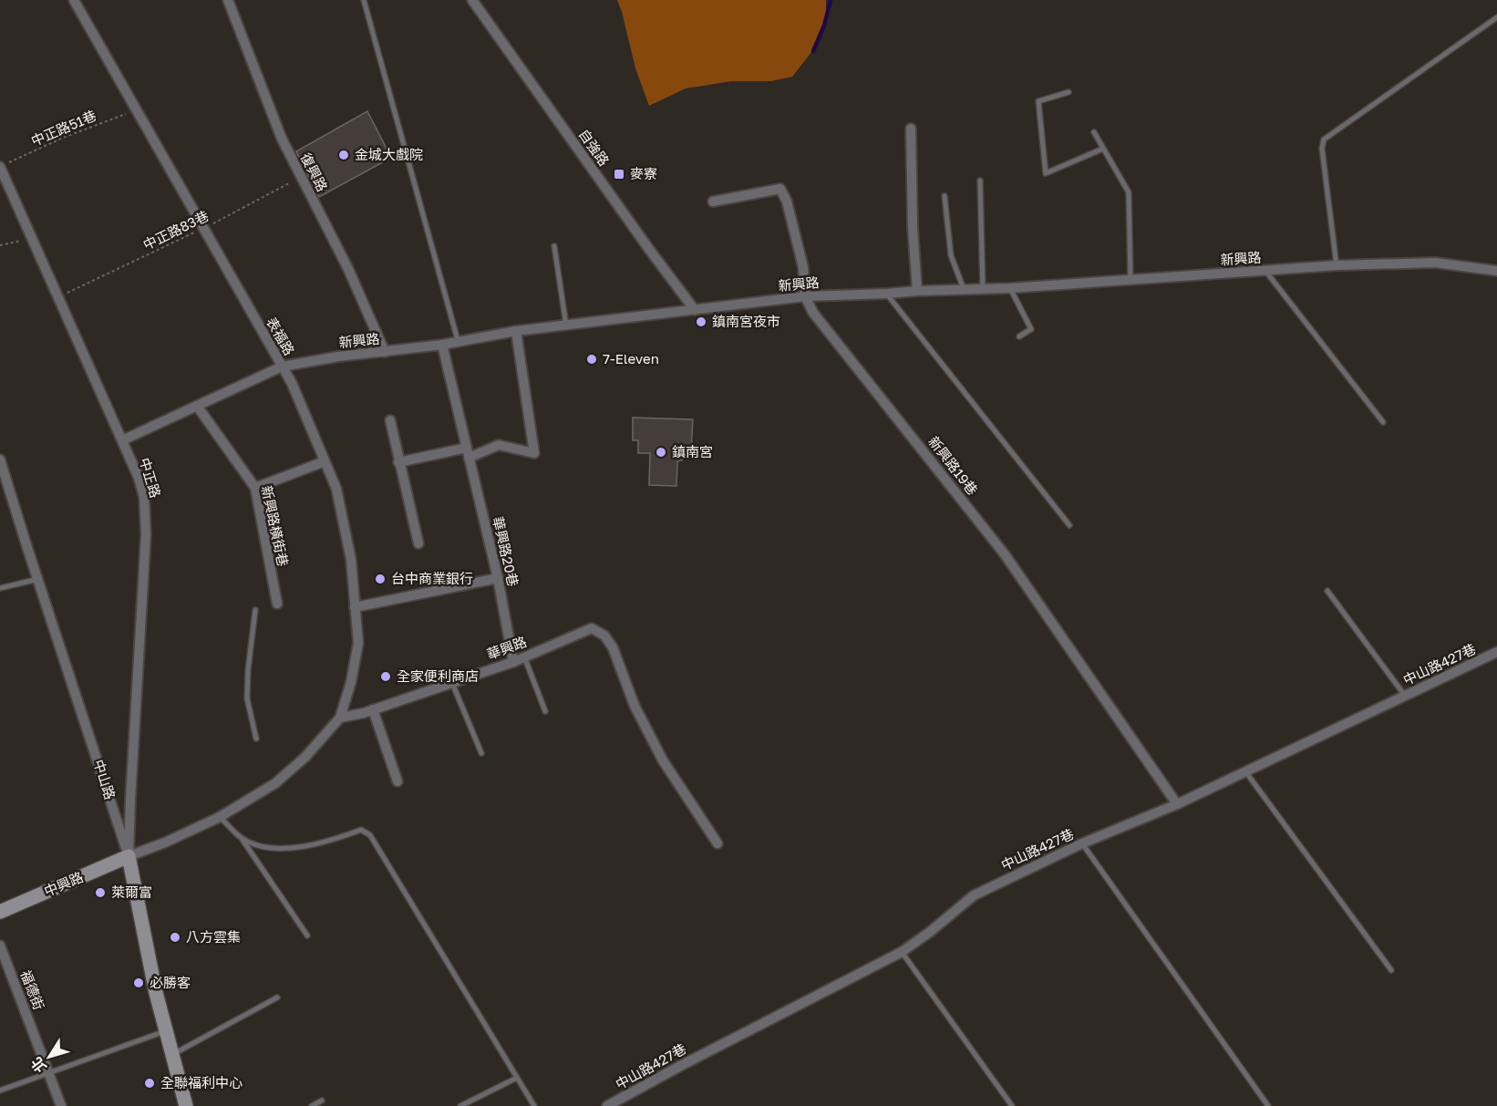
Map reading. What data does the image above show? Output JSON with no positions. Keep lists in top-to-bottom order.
{
  "streets": {
    "street": [
      "自強路",
      "復興路",
      "新興路",
      "表福路",
      "新興路19巷",
      "中正路",
      "新興路橫街巷",
      "華興路20巷",
      "華興路",
      "中山路427巷",
      "中山路",
      "中興路",
      "福德街"
    ],
    "path": ["中正路51巷", "中正路83巷"]
  },
  "crossings": [
    ["中正路51巷", "表福路"],
    ["中正路51巷", "中正路"],
    ["自強路", "新興路"],
    ["復興路", "中正路83巷"],
    ["復興路", "新興路"],
    ["中正路83巷", "表福路"],
    ["中正路83巷", "中正路"],
    ["新興路", "表福路"],
    ["新興路", "新興路19巷"],
    ["新興路", "中正路"],
    ["新興路", "新興路橫街巷"],
    ["新興路", "華興路20巷"],
    ["表福路", "華興路"],
    ["新興路19巷", "中山路427巷"],
    ["中正路", "中山路"],
    ["中正路", "中興路"],
    ["華興路20巷", "華興路"],
    ["中山路", "中興路"]
  ],
  "places": {
    "other": [
      "金城大戲院",
      "鎮南宮夜市",
      "7-Eleven",
      "鎮南宮",
      "台中商業銀行",
      "全家便利商店",
      "萊爾富",
      "八方雲集",
      "必勝客",
      "全聯福利中心"
    ],
    "transit": ["麥寮"]
  },
  "north": "bottom left"
}
